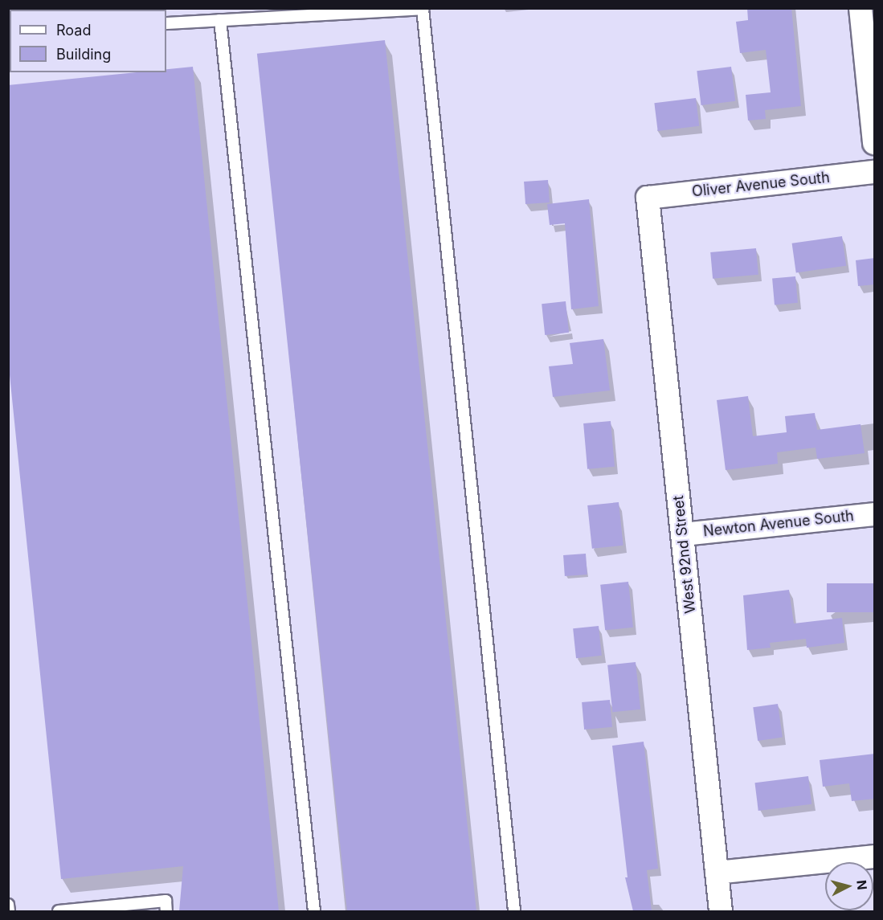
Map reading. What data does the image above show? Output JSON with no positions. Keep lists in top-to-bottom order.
{
  "streets": {
    "street": ["Oliver Avenue South", "Newton Avenue South", "West 92nd Street"]
  },
  "crossings": [
    ["Oliver Avenue South", "West 92nd Street"],
    ["Newton Avenue South", "West 92nd Street"]
  ],
  "legend": ["Road", "Building"],
  "north": "right"
}
